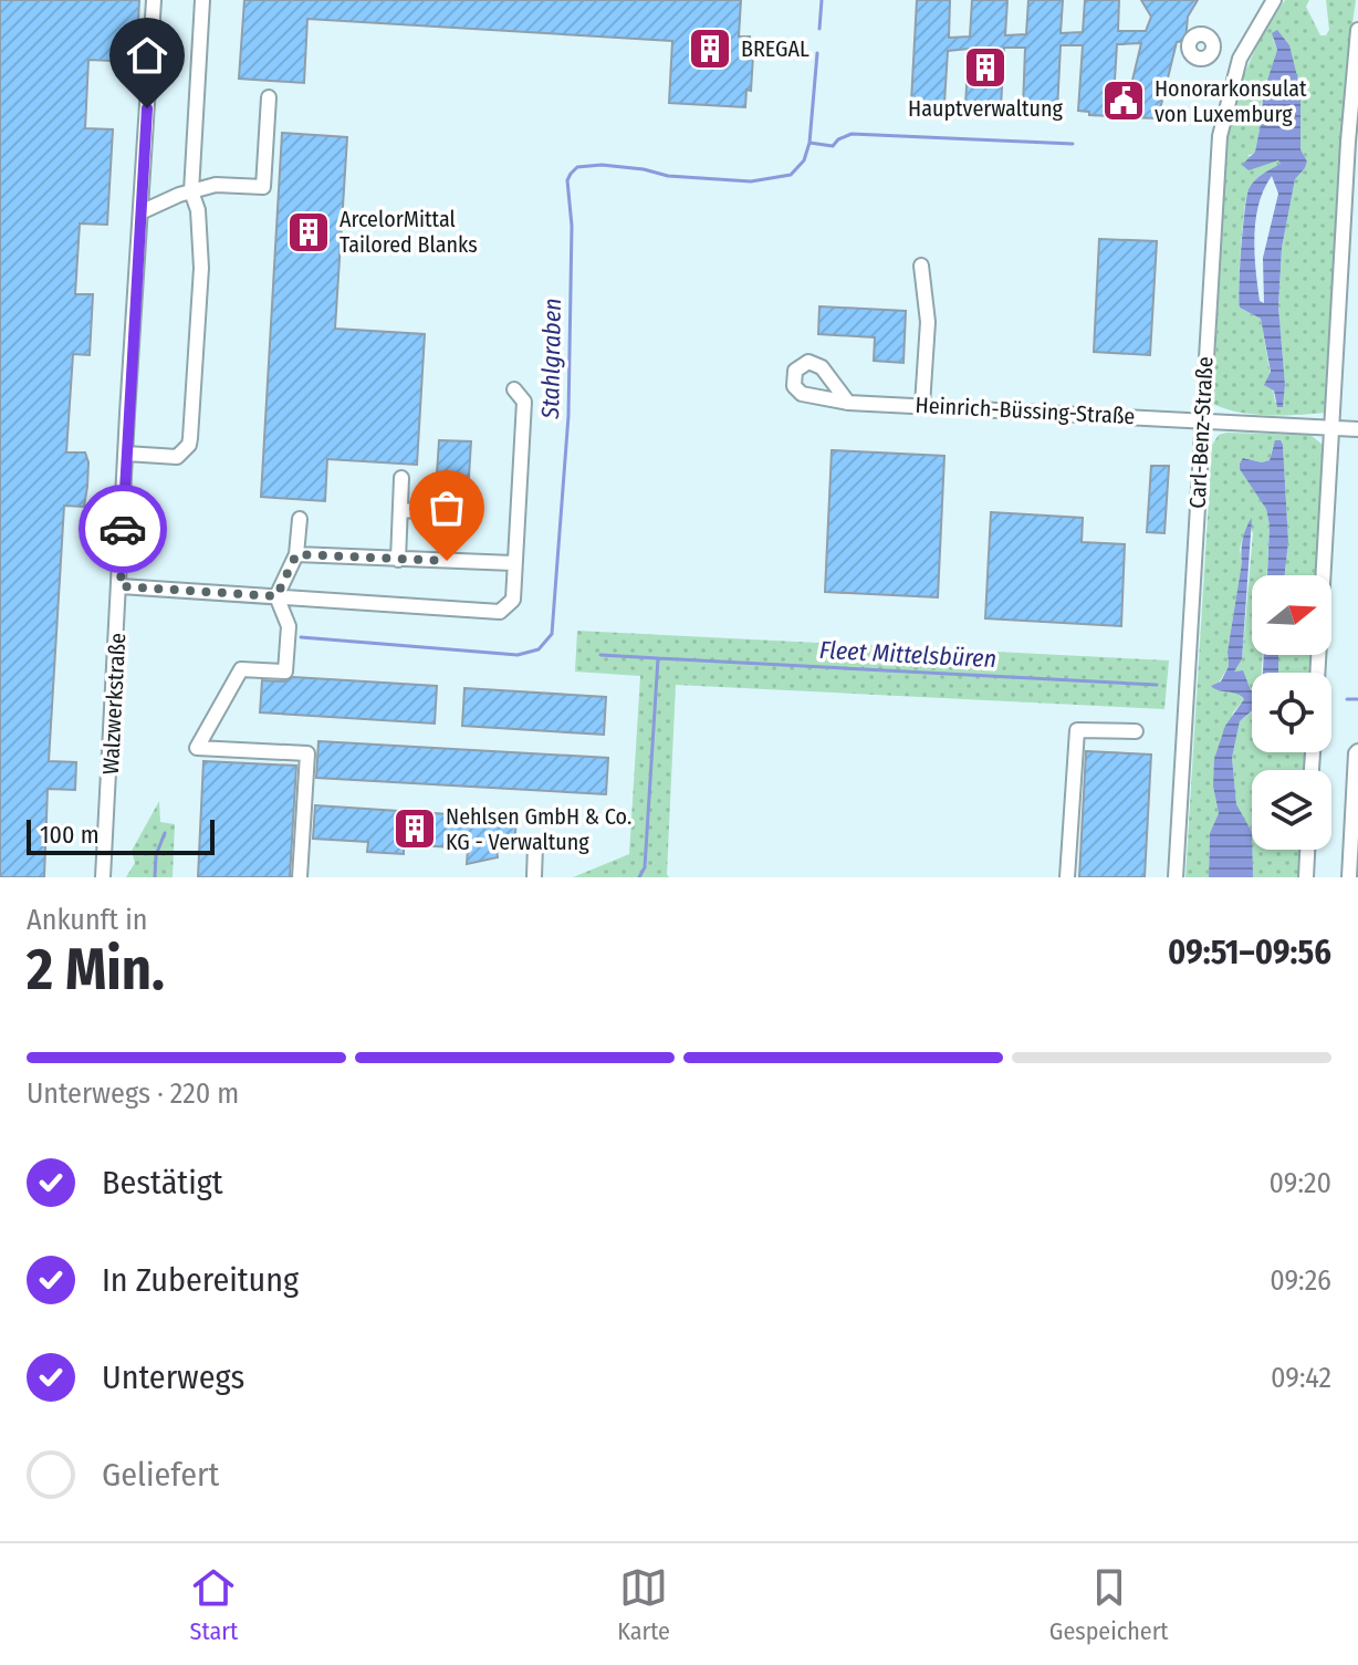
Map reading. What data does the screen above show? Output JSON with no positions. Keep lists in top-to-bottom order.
{
  "streets": {
    "street": ["Heinrich-Büssing-Straße", "Carl-Benz-Straße", "Walzwerkstraße"]
  },
  "crossings": [
    ["Heinrich-Büssing-Straße", "Carl-Benz-Straße"]
  ],
  "water": ["Stahlgraben", "Fleet Mittelsbüren"],
  "places": {
    "building": [
      "BREGAL",
      "Hauptverwaltung",
      "ArcelorMittal Tailored Blanks",
      "Nehlsen GmbH & Co. KG - Verwaltung"
    ],
    "public building": ["Honorarkonsulat von Luxemburg"]
  },
  "scale_bar": "100 m",
  "north": "right",
  "page": {
    "scale": "100 m",
    "heading": ["2 Min.", "Ankunft in", "09:51–09:56"],
    "bar": "Unterwegs · 220 m",
    "list": [
      ["Bestätigt", "09:20"],
      ["In Zubereitung", "09:26"],
      ["Unterwegs", "09:42"],
      "Geliefert"
    ],
    "tabs": ["Start", "Karte", "Gespeichert"]
  }
}
